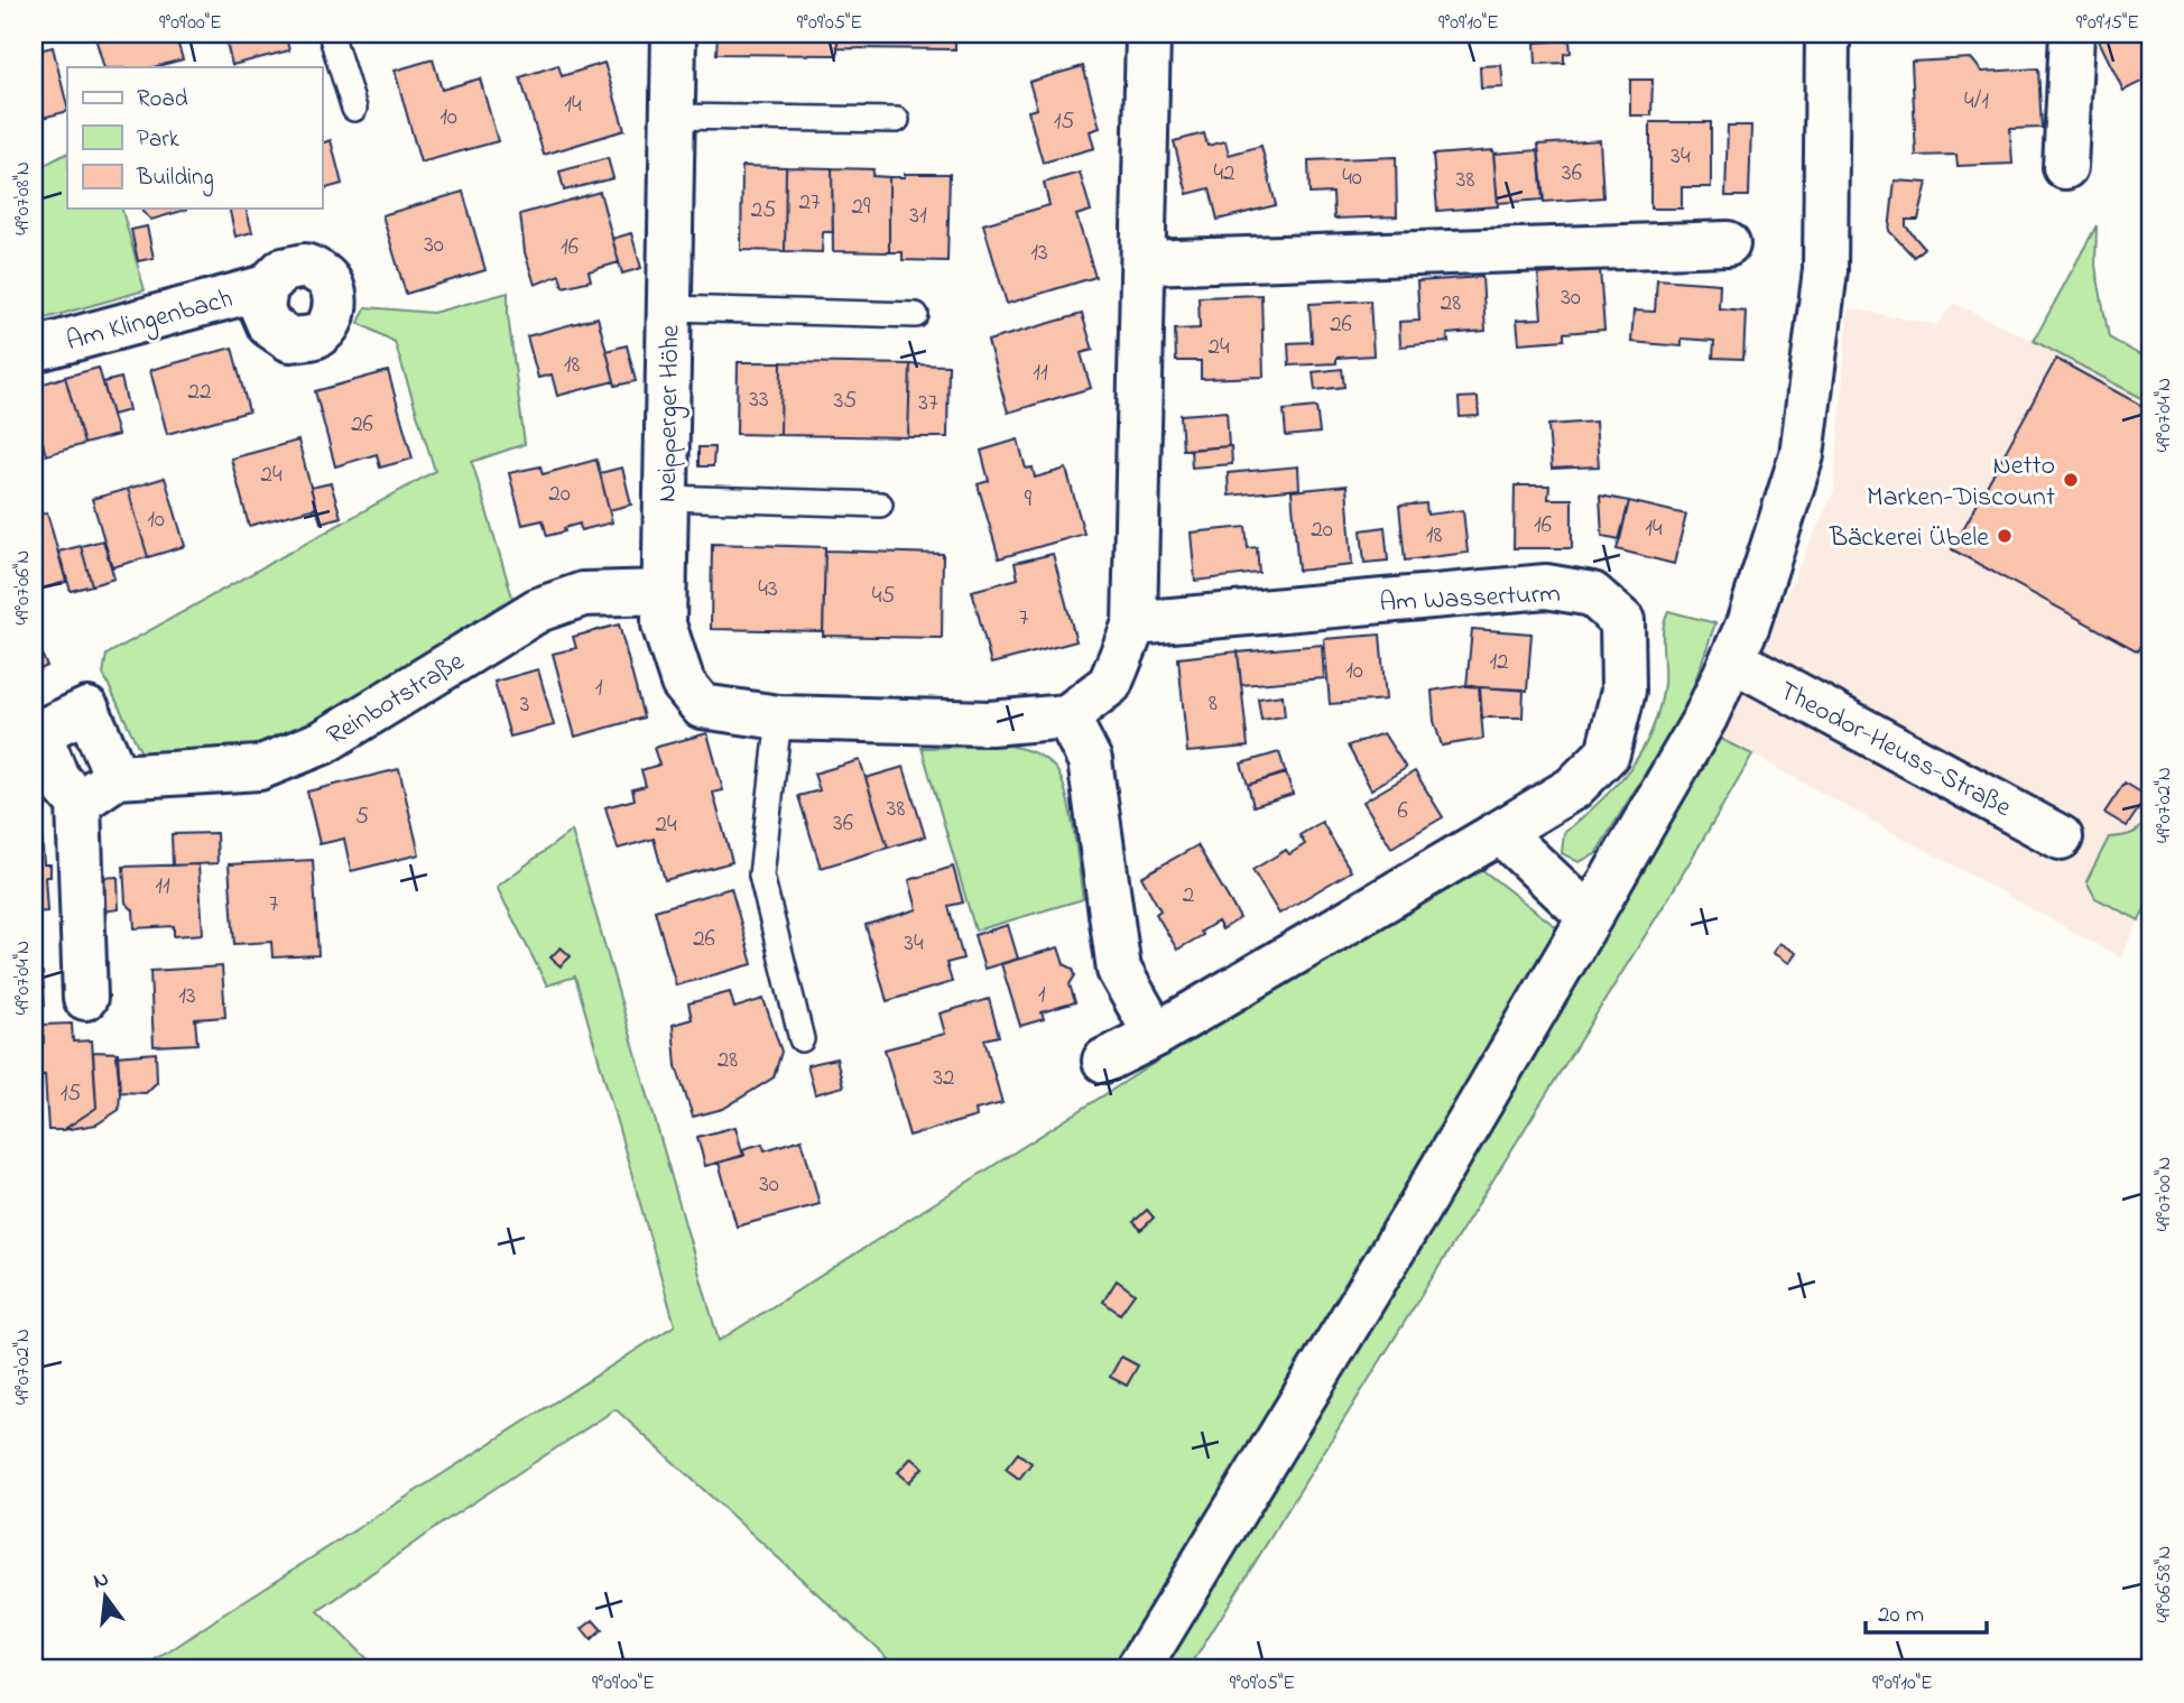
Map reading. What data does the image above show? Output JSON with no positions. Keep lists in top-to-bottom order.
{
  "streets": {
    "street": [
      "Am Klingenbach",
      "Neipperger Höhe",
      "Am Wasserturm",
      "Reinbotstraße",
      "Theodor-Heuss-Straße"
    ]
  },
  "crossings": [
    ["Neipperger Höhe", "Reinbotstraße"]
  ],
  "places": ["Netto Marken-Discount", "Bäckerei Übele"],
  "house_numbers": [
    "4/1",
    "14",
    "10",
    "15",
    "34",
    "42",
    "36",
    "40",
    "38",
    "27",
    "29",
    "25",
    "31",
    "30",
    "16",
    "13",
    "30",
    "28",
    "26",
    "24",
    "18",
    "11",
    "22",
    "33",
    "35",
    "37",
    "26",
    "24",
    "20",
    "9",
    "10",
    "16",
    "14",
    "20",
    "18",
    "43",
    "45",
    "7",
    "12",
    "10",
    "1",
    "8",
    "3",
    "38",
    "6",
    "5",
    "36",
    "24",
    "11",
    "2",
    "7",
    "26",
    "34",
    "1",
    "13",
    "28",
    "32",
    "15",
    "30"
  ],
  "legend": ["Road", "Park", "Building"],
  "scale_bar": "20 m",
  "north": "top",
  "coordinates": [
    "9°09'00\"E",
    "9°09'05\"E",
    "9°09'10\"E",
    "9°09'15\"E",
    "49°07'08\"N",
    "49°07'04\"N",
    "49°07'06\"N",
    "49°07'02\"N",
    "49°07'00\"N",
    "49°06'58\"N"
  ]
}
